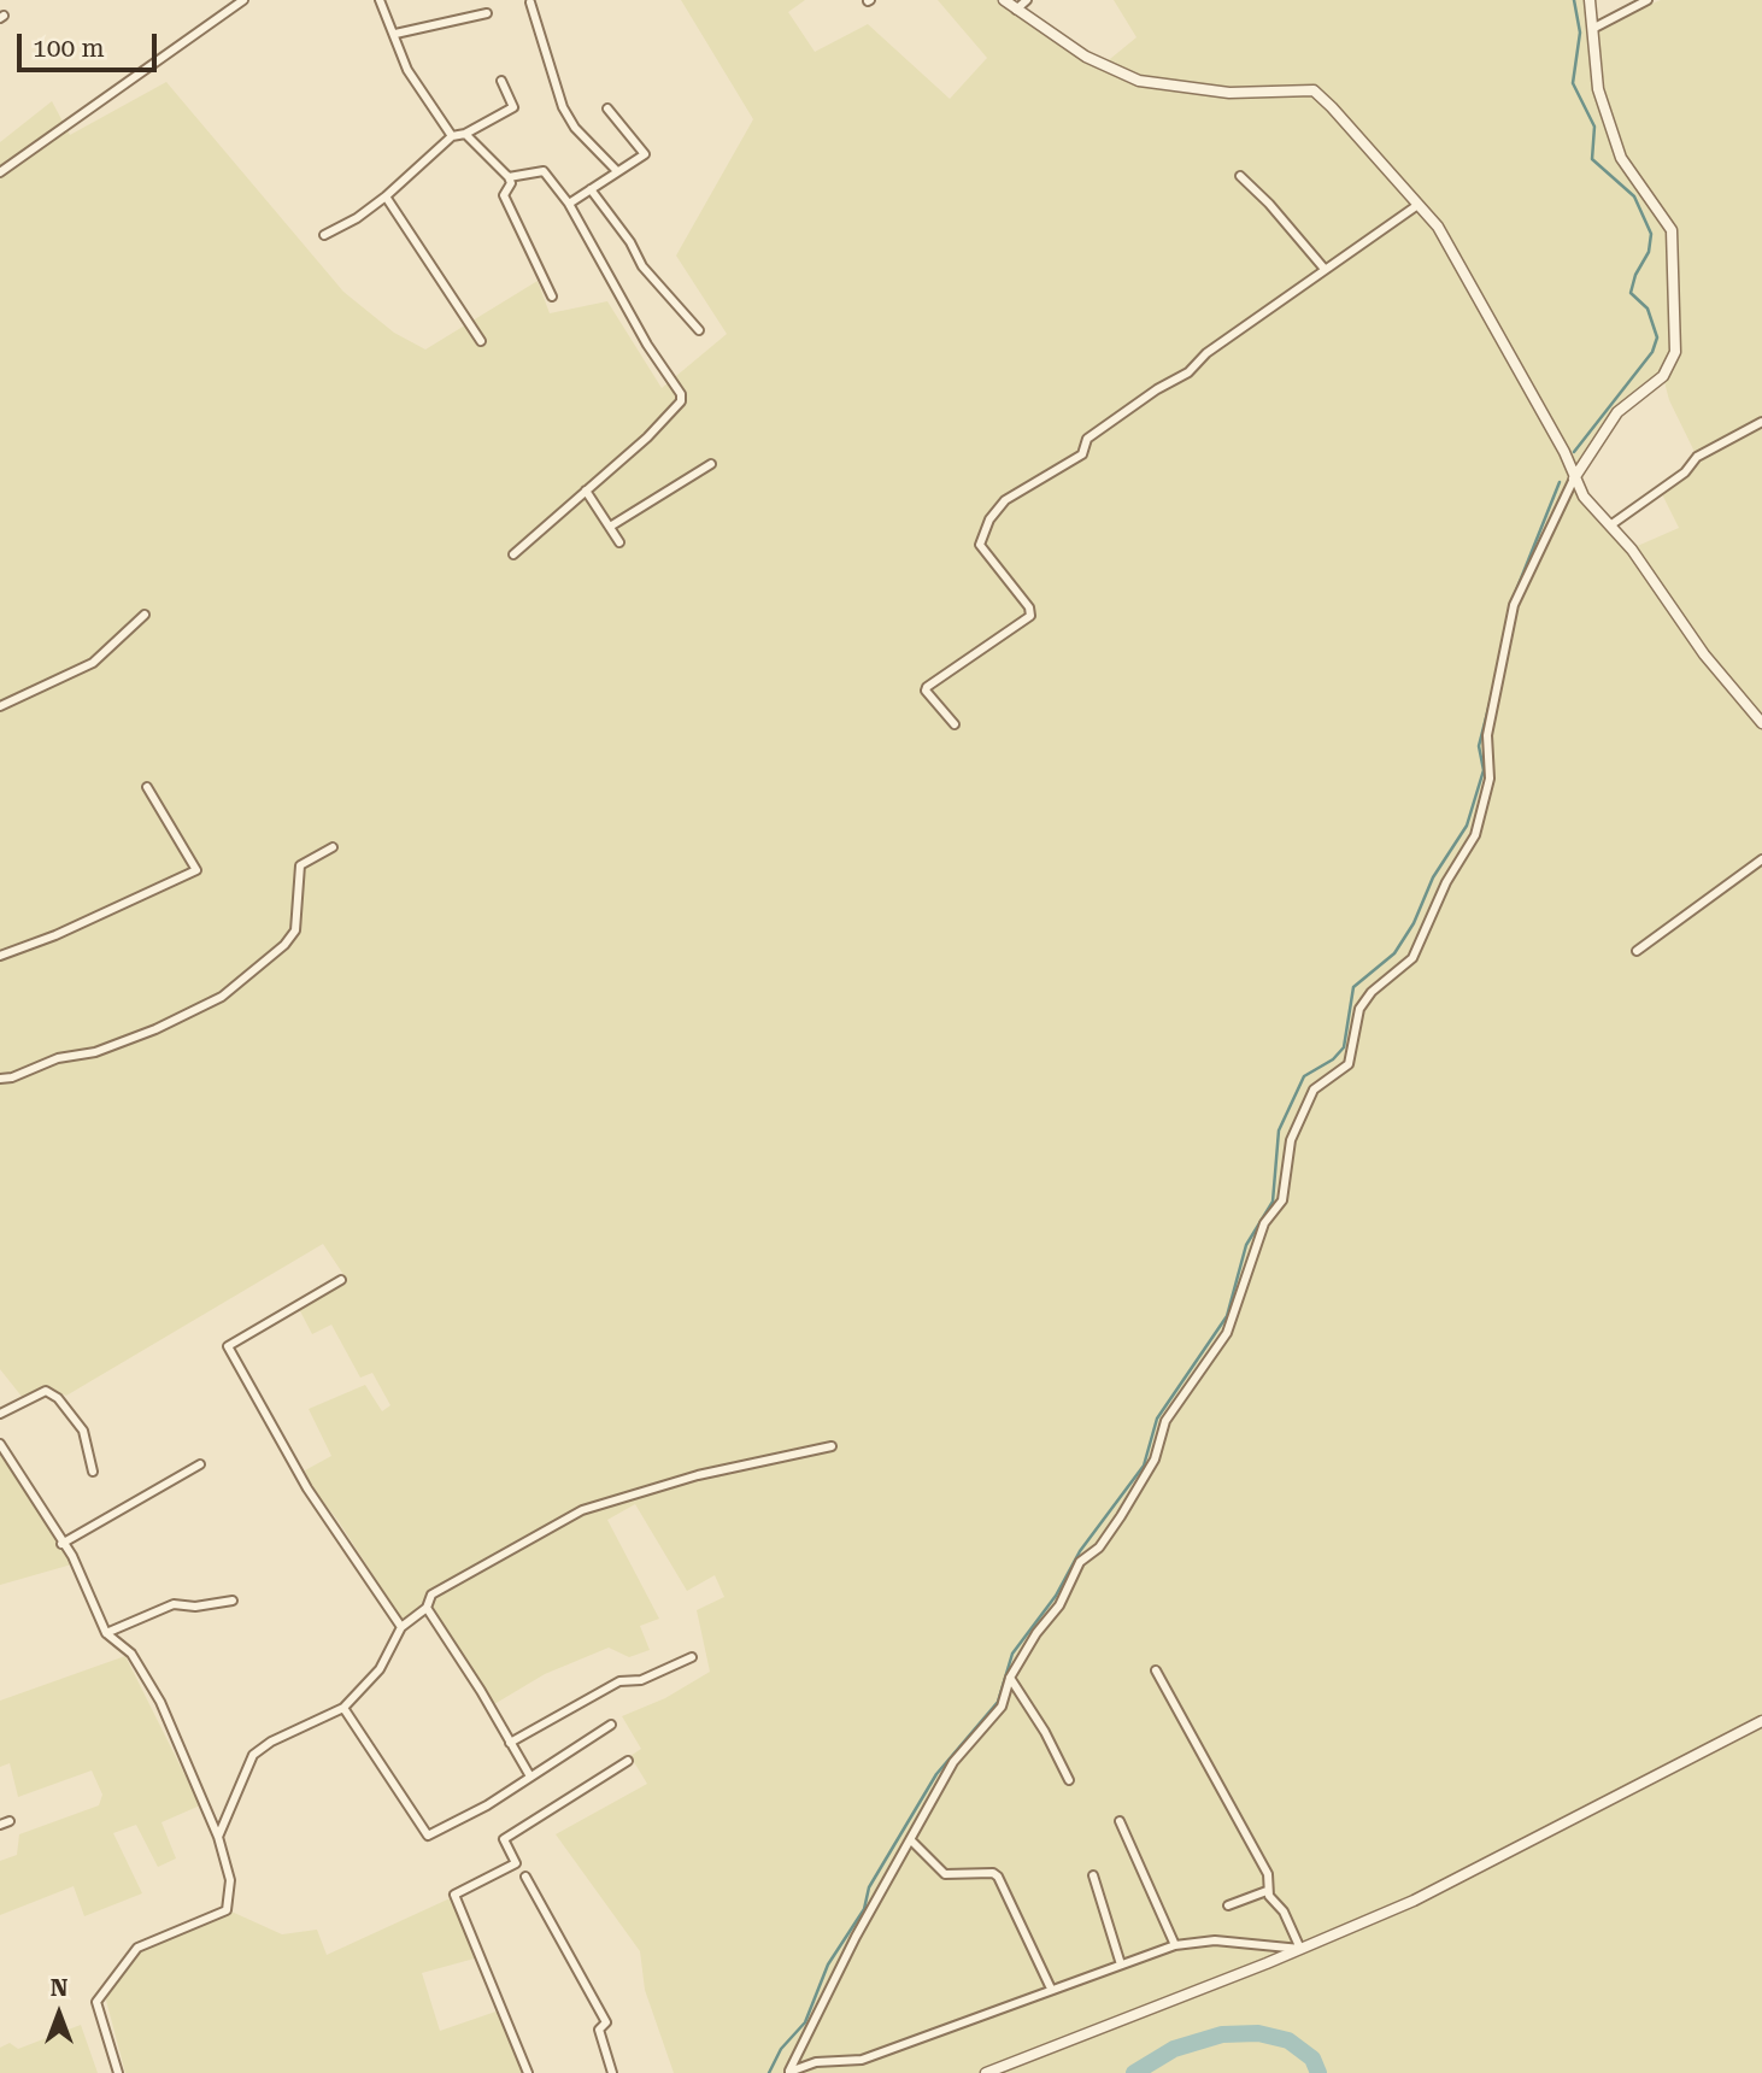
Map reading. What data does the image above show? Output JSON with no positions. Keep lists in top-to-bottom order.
{
  "scale_bar": "100 m",
  "north": "top"
}
